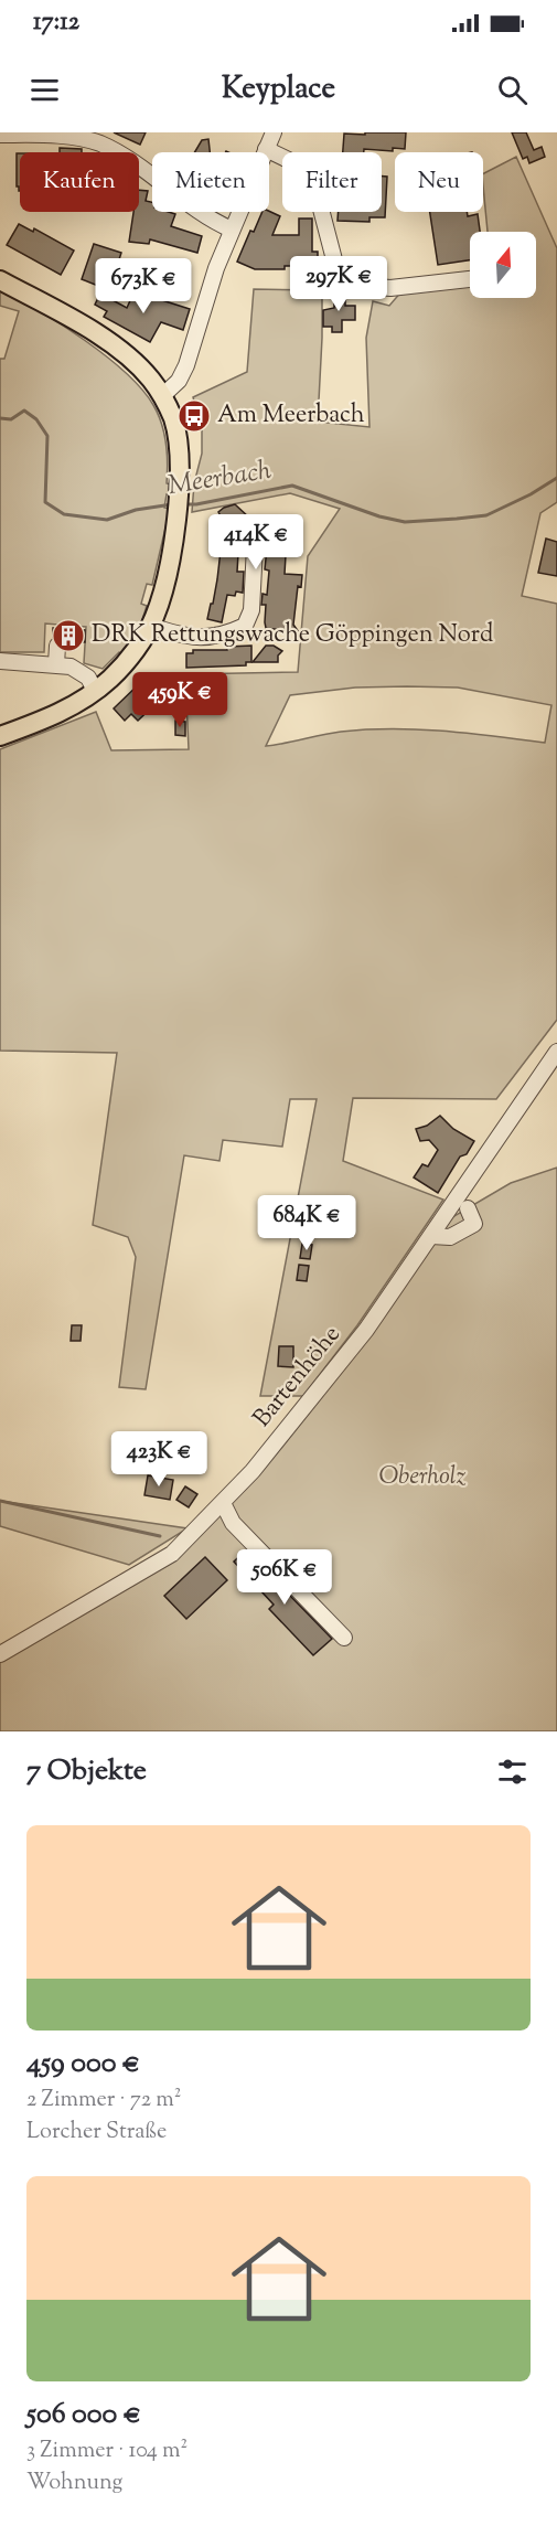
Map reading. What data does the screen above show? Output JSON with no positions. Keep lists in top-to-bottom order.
{
  "streets": {
    "street": ["Bartenhöhe"]
  },
  "water": ["Meerbach"],
  "parks": ["Oberholz"],
  "places": {
    "bus stop": ["Am Meerbach"],
    "building": ["DRK Rettungswache Göppingen Nord"]
  },
  "north": "top",
  "page": {
    "status": "17:12",
    "header": "Keyplace",
    "chip": [
      "Kaufen",
      "Mieten",
      "Filter",
      "Neu"
    ],
    "price": [
      "297K €",
      "673K €",
      "414K €",
      "459K €",
      "684K €",
      "423K €",
      "506K €"
    ],
    "heading": "7 Objekte",
    "list": [
      {
        "name": "459 000 €",
        "note": "2 Zimmer · 72 m² · Lorcher Straße"
      },
      {
        "name": "506 000 €",
        "note": "3 Zimmer · 104 m² · Wohnung"
      }
    ]
  }
}
